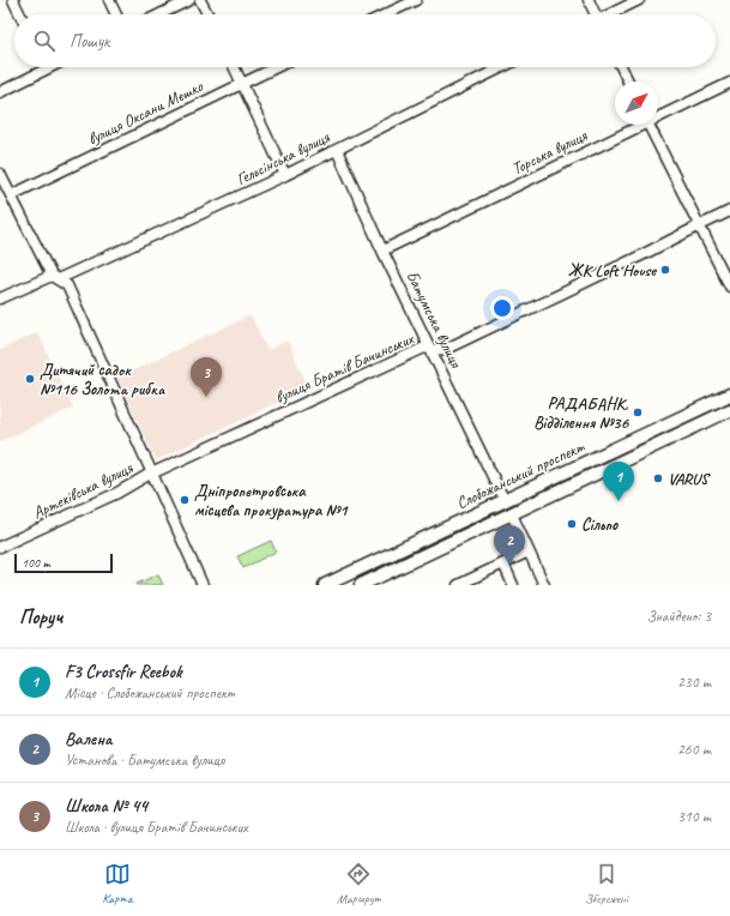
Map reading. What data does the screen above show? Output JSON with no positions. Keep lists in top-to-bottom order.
{
  "streets": {
    "main road": ["Слобожанський проспект"],
    "street": [
      "вулиця Оксани Мешко",
      "Торська вулиця",
      "Гельсінська вулиця",
      "Батумська вулиця",
      "вулиця Братів Бачинських",
      "Артеківська вулиця"
    ]
  },
  "crossings": [
    ["Торська вулиця", "Батумська вулиця"],
    ["Гельсінська вулиця", "Батумська вулиця"],
    ["Батумська вулиця", "вулиця Братів Бачинських"],
    ["Батумська вулиця", "Слобожанський проспект"],
    ["вулиця Братів Бачинських", "Артеківська вулиця"]
  ],
  "places": [
    "ЖК Loft House",
    "Дитячий садок №116 Золота рибка",
    "РАДАБАНК, Відділення №36",
    "VARUS",
    "Дніпропетровська місцева прокуратура №1",
    "Сільпо"
  ],
  "scale_bar": "100 m",
  "north": "top right",
  "page": {
    "search": "Пошук",
    "pins": ["3", "1", "2"],
    "scale": "100 m",
    "heading": ["Поруч", "Знайдено: 3"],
    "list": [
      {
        "mark": "1",
        "name": "F3 Crossfir Reebok",
        "note": "Місце · Слобожанський проспект",
        "value": "230 m"
      },
      {
        "mark": "2",
        "name": "Валена",
        "note": "Установа · Батумська вулиця",
        "value": "260 m"
      },
      {
        "mark": "3",
        "name": "Школа № 44",
        "note": "Школа · вулиця Братів Бачинських",
        "value": "310 m"
      }
    ],
    "nav": ["Карта", "Маршрут", "Збережені"]
  }
}
